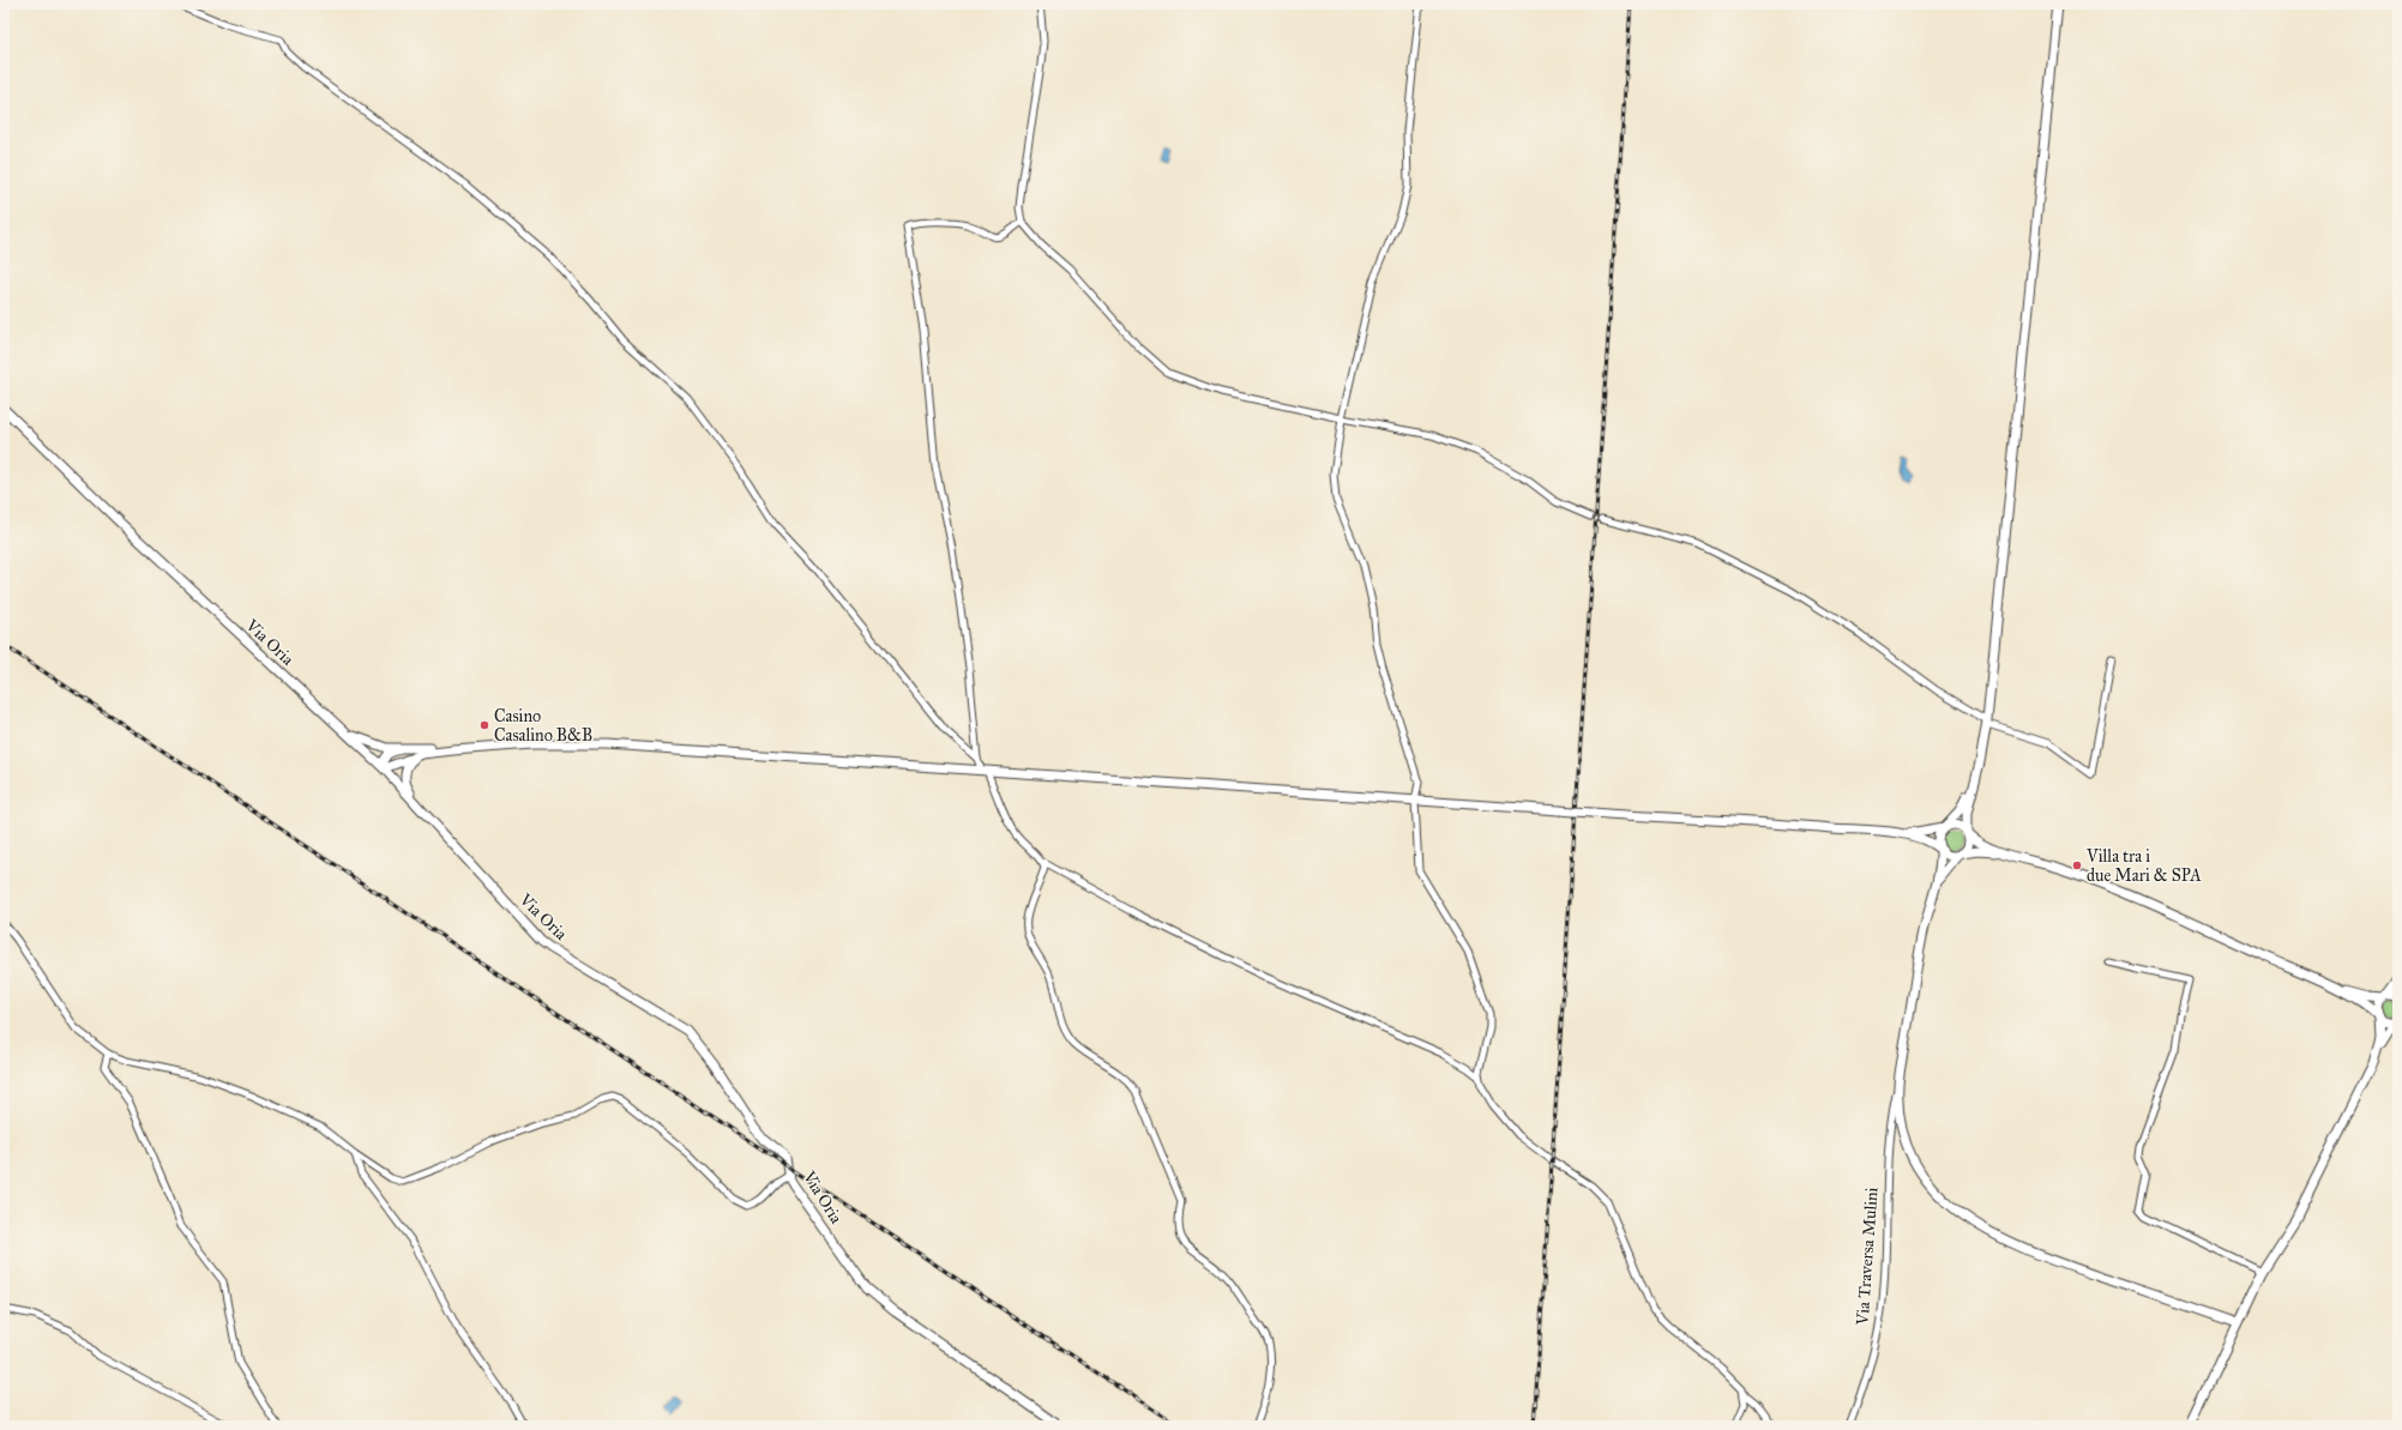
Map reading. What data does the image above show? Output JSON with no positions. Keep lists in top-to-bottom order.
{
  "streets": {
    "main road": ["Via Oria"],
    "street": ["Via Traversa Mulini"]
  },
  "places": ["Casino Casalino B&B", "Villa tra i due Mari & SPA"]
}
